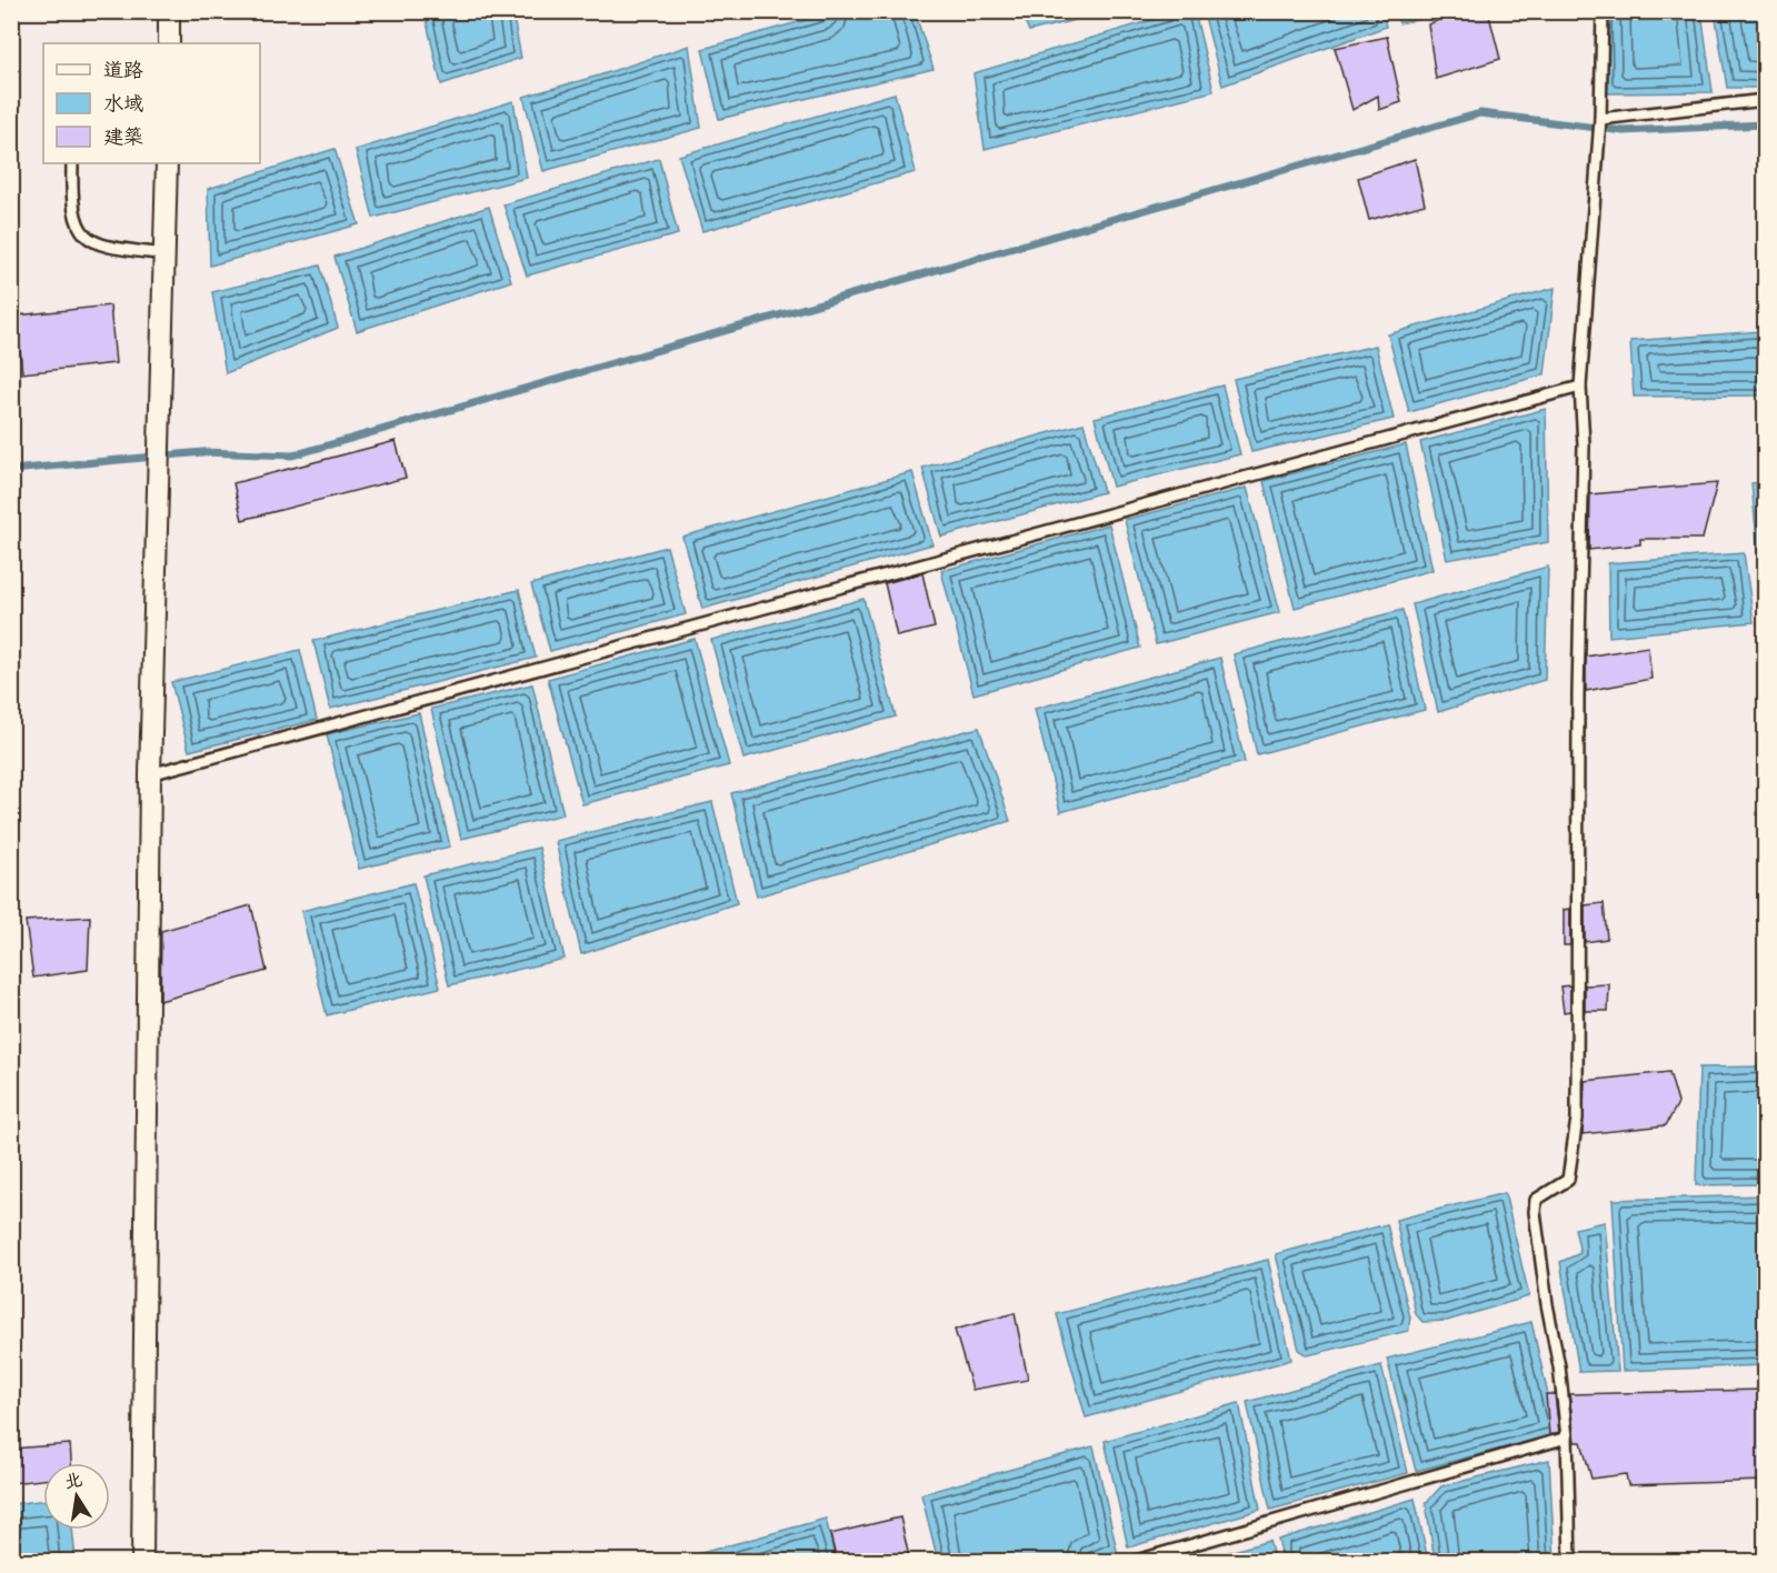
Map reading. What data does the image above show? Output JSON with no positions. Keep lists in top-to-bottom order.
{
  "legend": ["道路", "水域", "建築"],
  "north": "top"
}
